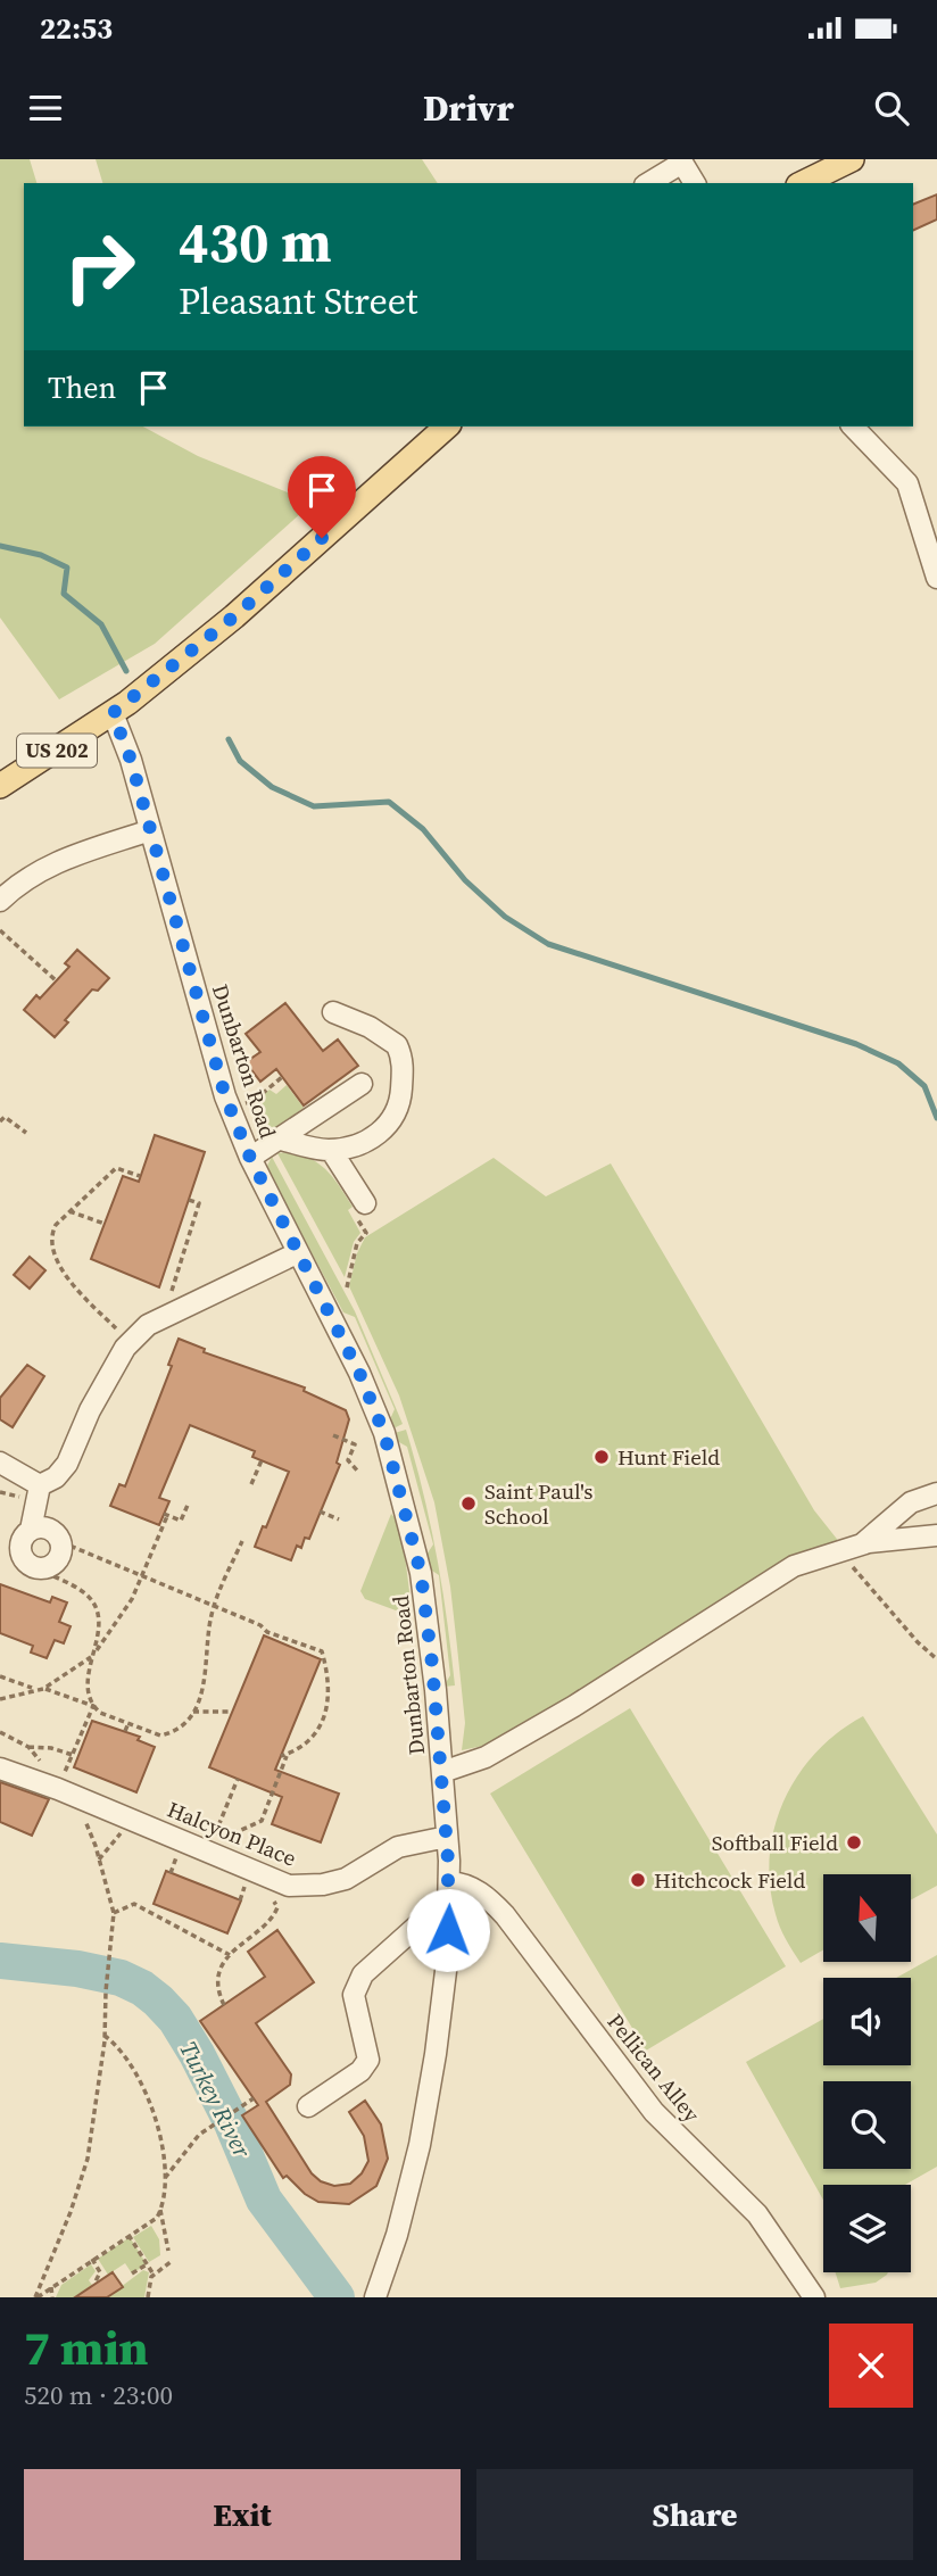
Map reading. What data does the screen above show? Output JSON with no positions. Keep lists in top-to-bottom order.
{
  "streets": {
    "main road": ["US 202"],
    "street": ["Dunbarton Road", "Halcyon Place", "Pellican Alley"]
  },
  "crossings": [
    ["US 202", "Dunbarton Road"],
    ["Dunbarton Road", "Halcyon Place"],
    ["Dunbarton Road", "Pellican Alley"]
  ],
  "water": ["Turkey River"],
  "places": [
    "Hunt Field",
    "Saint Paul's School",
    "Softball Field",
    "Hitchcock Field"
  ],
  "north": "top",
  "page": {
    "status": "22:53",
    "header": "Drivr",
    "turn": ["430 m", "Pleasant Street"],
    "then": "Then",
    "heading": ["7 min", "520 m · 23:00"],
    "buttons": ["Exit", "Share"]
  }
}
